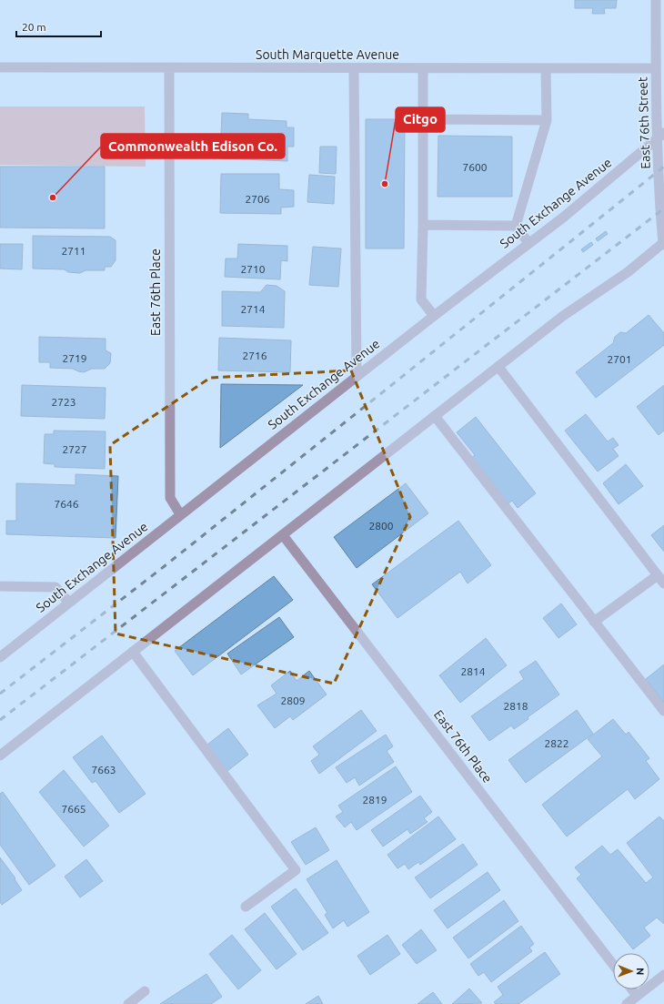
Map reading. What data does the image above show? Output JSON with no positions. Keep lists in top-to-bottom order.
{
  "streets": {
    "street": [
      "South Marquette Avenue",
      "East 76th Street",
      "South Exchange Avenue",
      "East 76th Place"
    ]
  },
  "crossings": [
    ["South Marquette Avenue", "East 76th Street"],
    ["South Marquette Avenue", "East 76th Place"],
    ["East 76th Street", "South Exchange Avenue"],
    ["South Exchange Avenue", "East 76th Place"]
  ],
  "places": ["Citgo", "Commonwealth Edison Co."],
  "house_numbers": [
    "7600",
    "2706",
    "2711",
    "2710",
    "2714",
    "2716",
    "2719",
    "2701",
    "2723",
    "2727",
    "7646",
    "2800",
    "2814",
    "2809",
    "2818",
    "2822",
    "7663",
    "2819",
    "7665"
  ],
  "scale_bar": "20 m",
  "north": "right"
}
